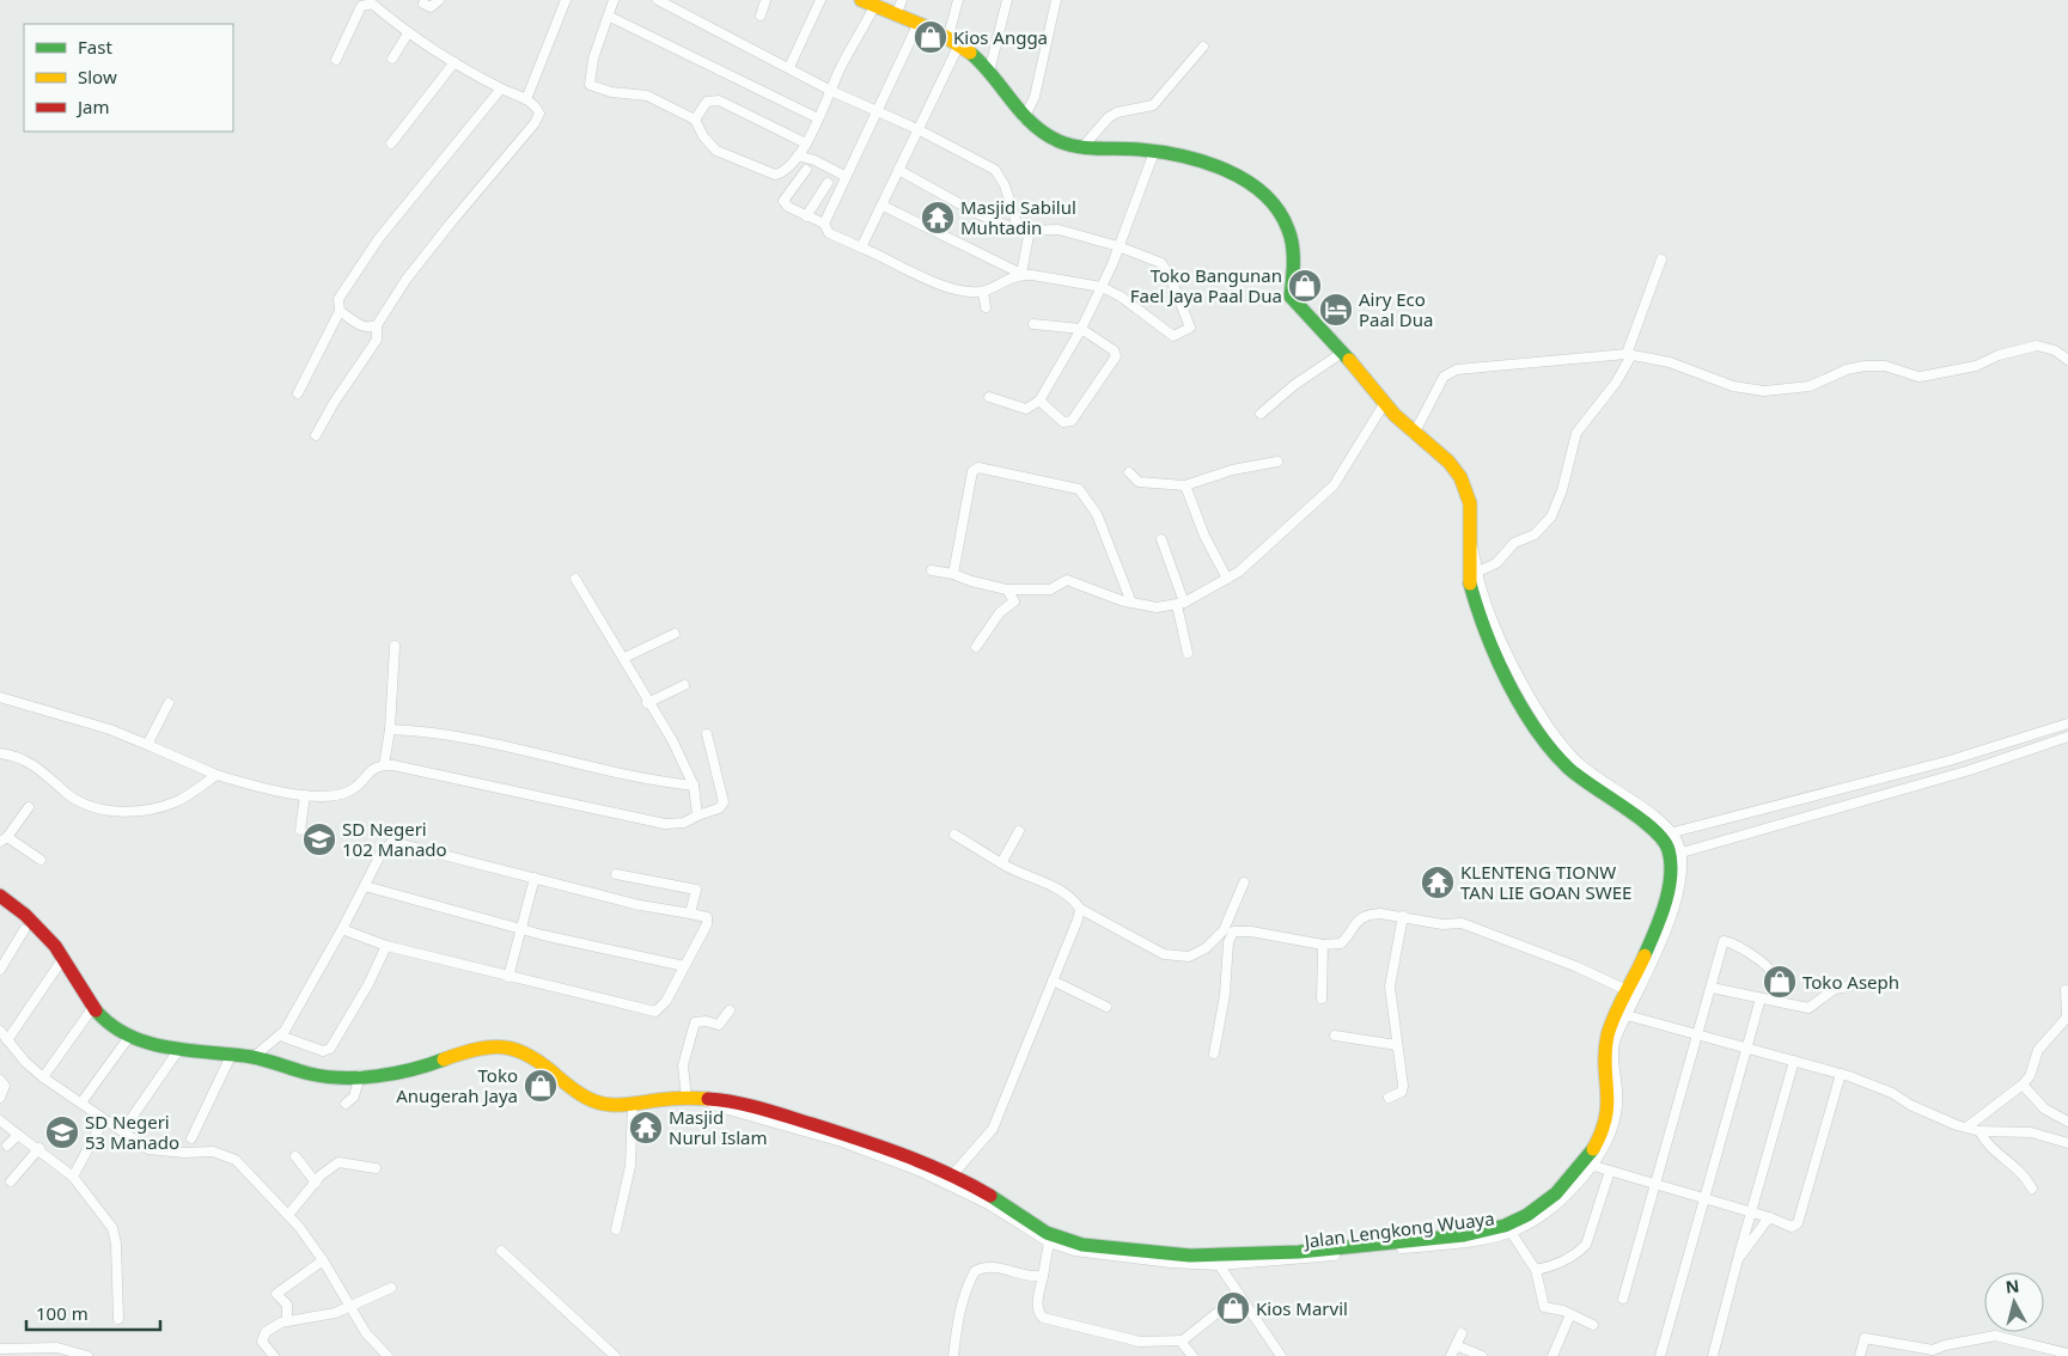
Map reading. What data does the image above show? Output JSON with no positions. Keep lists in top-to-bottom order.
{
  "streets": {
    "street": ["Jalan Lengkong Wuaya"]
  },
  "places": {
    "shop": [
      "Kios Angga",
      "Toko Bangunan Fael Jaya Paal Dua",
      "Toko Aseph",
      "Toko Anugerah Jaya",
      "Kios Marvil"
    ],
    "temple": ["Masjid Sabilul Muhtadin", "KLENTENG TIONW TAN LIE GOAN SWEE", "Masjid Nurul Islam"],
    "hotel": ["Airy Eco Paal Dua"],
    "school or university": ["SD Negeri 102 Manado", "SD Negeri 53 Manado"]
  },
  "legend": ["Fast", "Slow", "Jam"],
  "scale_bar": "100 m",
  "north": "top"
}
